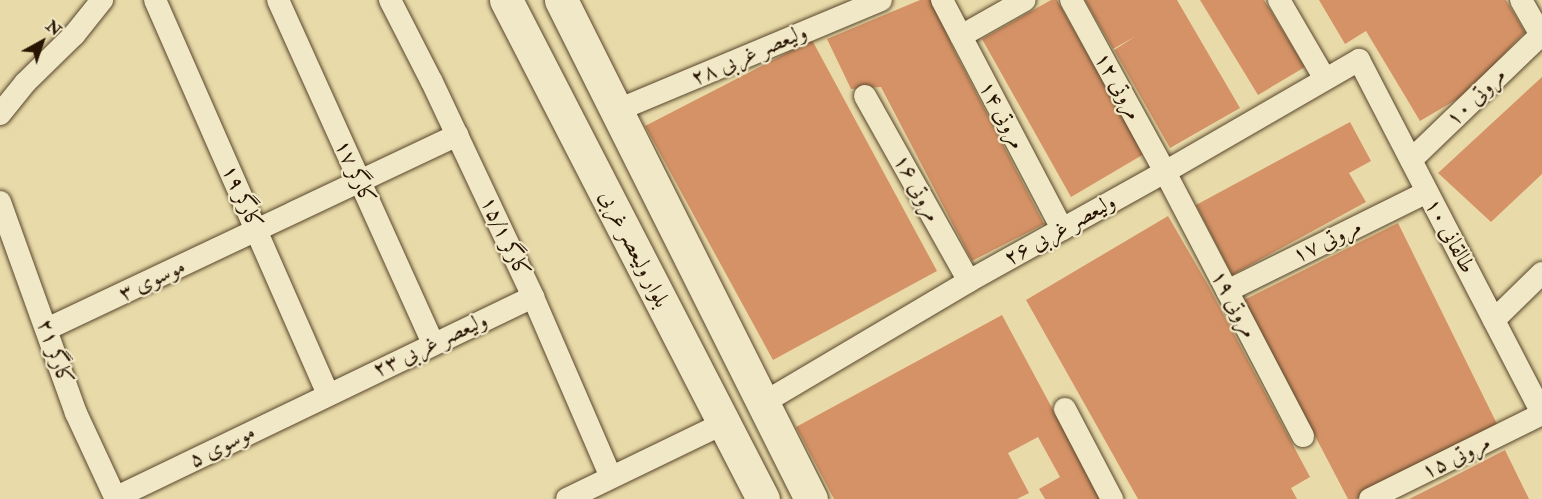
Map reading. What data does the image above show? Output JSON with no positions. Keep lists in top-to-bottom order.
{
  "streets": {
    "street": [
      "ولیعصر غربی ۲۸",
      "مروتی ۱۲",
      "مروتی ۱۰",
      "مروتی ۱۴",
      "کارگر ۱۷",
      "مروتی ۱۶",
      "کارگر ۱۹",
      "ولیعصر غربی ۲۶",
      "طالقانی ۱۰",
      "کارگر ۱۵/۱",
      "مروتی ۱۷",
      "بلوار ولیعصر غربی",
      "موسوی ۳",
      "مروتی ۱۹",
      "ولیعصر غربی ۲۳",
      "کارگر ۲۱",
      "موسوی ۵",
      "مروتی ۱۵"
    ]
  },
  "crossings": [
    ["ولیعصر غربی ۲۸", "بلوار ولیعصر غربی"],
    ["مروتی ۱۲", "ولیعصر غربی ۲۶"],
    ["مروتی ۱۲", "مروتی ۱۹"],
    ["مروتی ۱۰", "طالقانی ۱۰"],
    ["مروتی ۱۴", "ولیعصر غربی ۲۶"],
    ["کارگر ۱۷", "موسوی ۳"],
    ["کارگر ۱۷", "ولیعصر غربی ۲۳"],
    ["مروتی ۱۶", "ولیعصر غربی ۲۶"],
    ["کارگر ۱۹", "موسوی ۳"],
    ["کارگر ۱۹", "ولیعصر غربی ۲۳"],
    ["کارگر ۱۹", "موسوی ۵"],
    ["ولیعصر غربی ۲۶", "طالقانی ۱۰"],
    ["ولیعصر غربی ۲۶", "بلوار ولیعصر غربی"],
    ["ولیعصر غربی ۲۶", "مروتی ۱۹"],
    ["طالقانی ۱۰", "مروتی ۱۷"],
    ["طالقانی ۱۰", "مروتی ۱۵"],
    ["کارگر ۱۵/۱", "موسوی ۳"],
    ["کارگر ۱۵/۱", "ولیعصر غربی ۲۳"],
    ["مروتی ۱۷", "مروتی ۱۹"],
    ["موسوی ۳", "کارگر ۲۱"],
    ["ولیعصر غربی ۲۳", "موسوی ۵"],
    ["کارگر ۲۱", "موسوی ۵"]
  ],
  "north": "top right"
}
